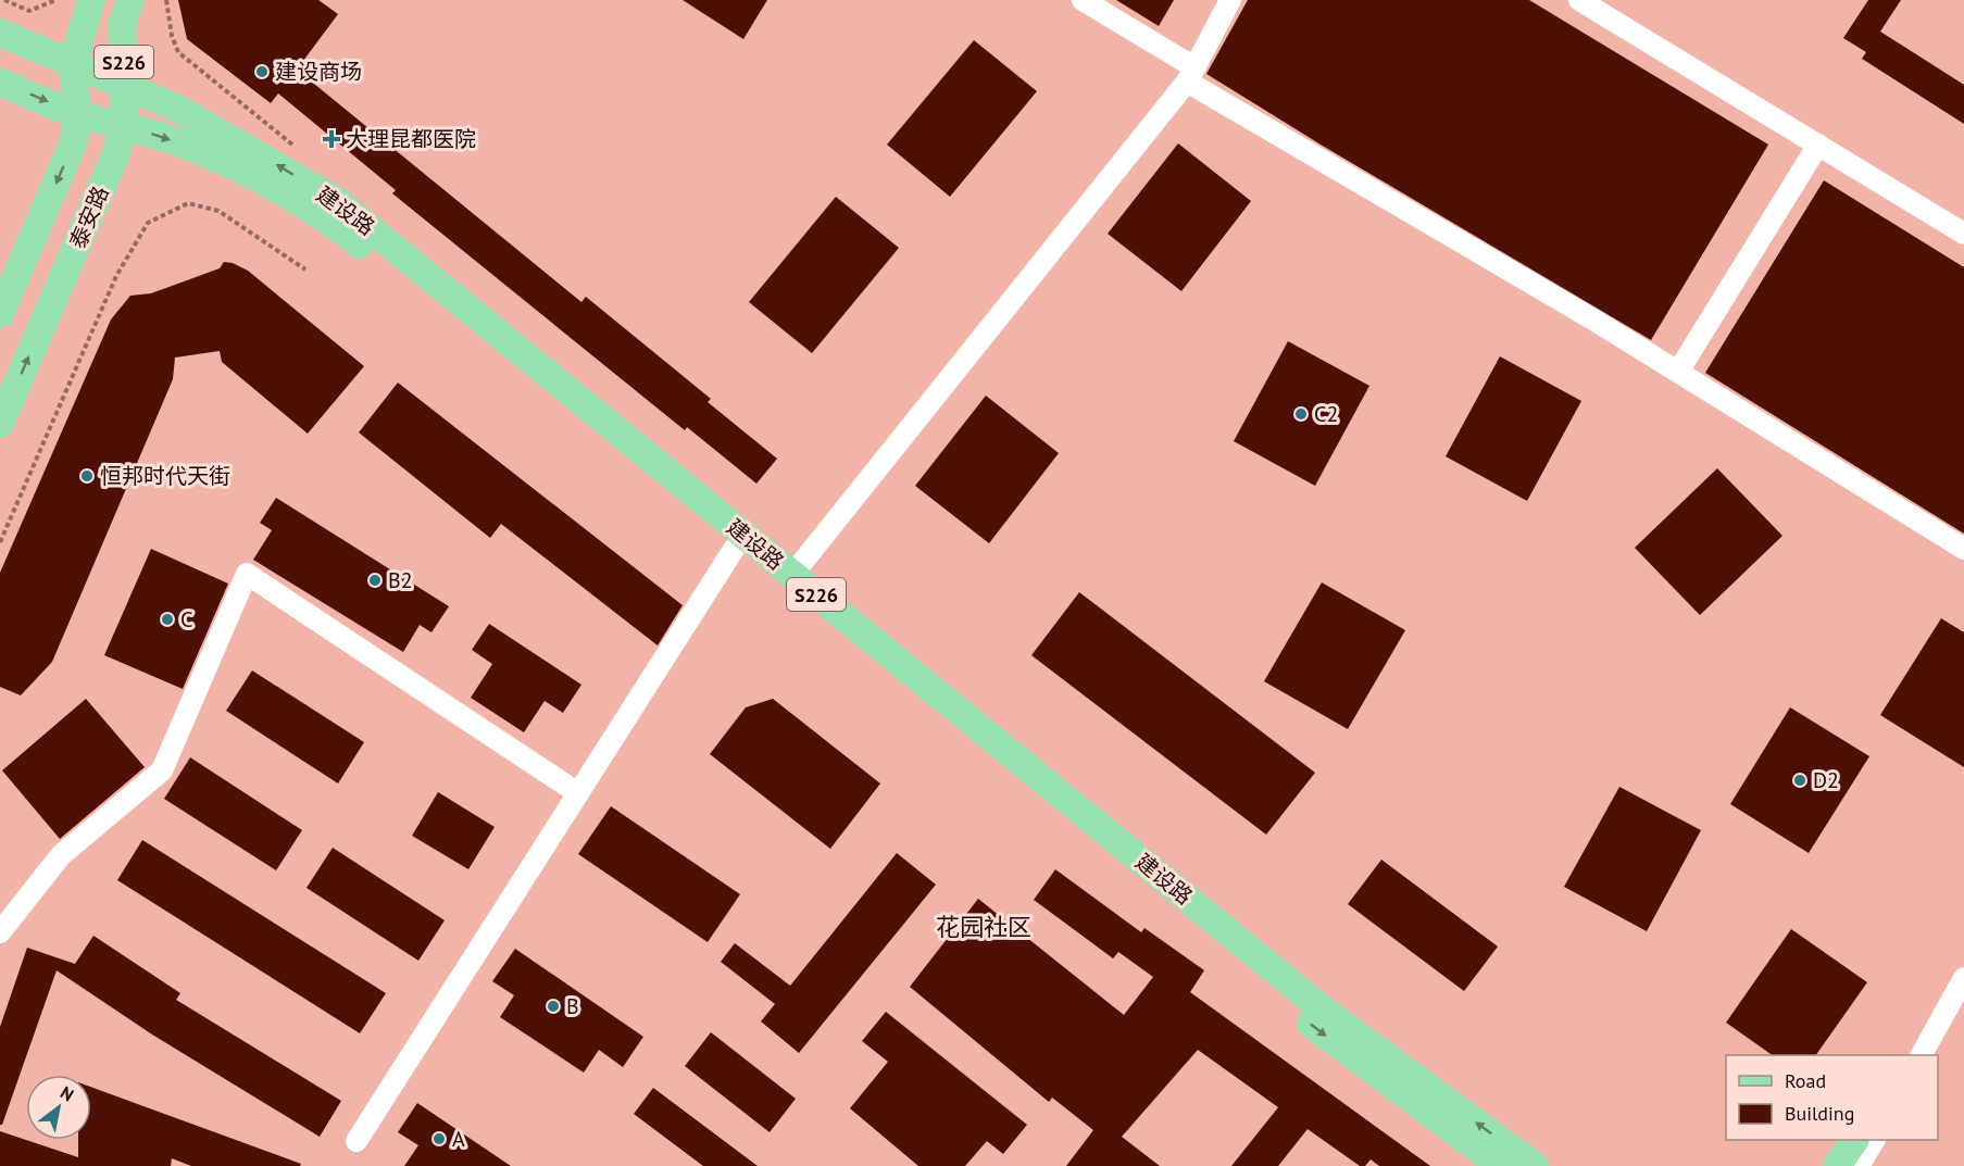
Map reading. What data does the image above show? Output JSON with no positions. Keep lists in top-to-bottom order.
{
  "streets": {
    "main road": ["S226", "建设路", "泰安路"]
  },
  "crossings": [
    ["建设路", "泰安路"]
  ],
  "districts": ["花园社区"],
  "places": {
    "other": [
      "建设商场",
      "C2",
      "恒邦时代天街",
      "B2",
      "C",
      "D2",
      "B",
      "A"
    ],
    "health": ["大理昆都医院"]
  },
  "legend": ["Road", "Building"],
  "north": "top right"
}
